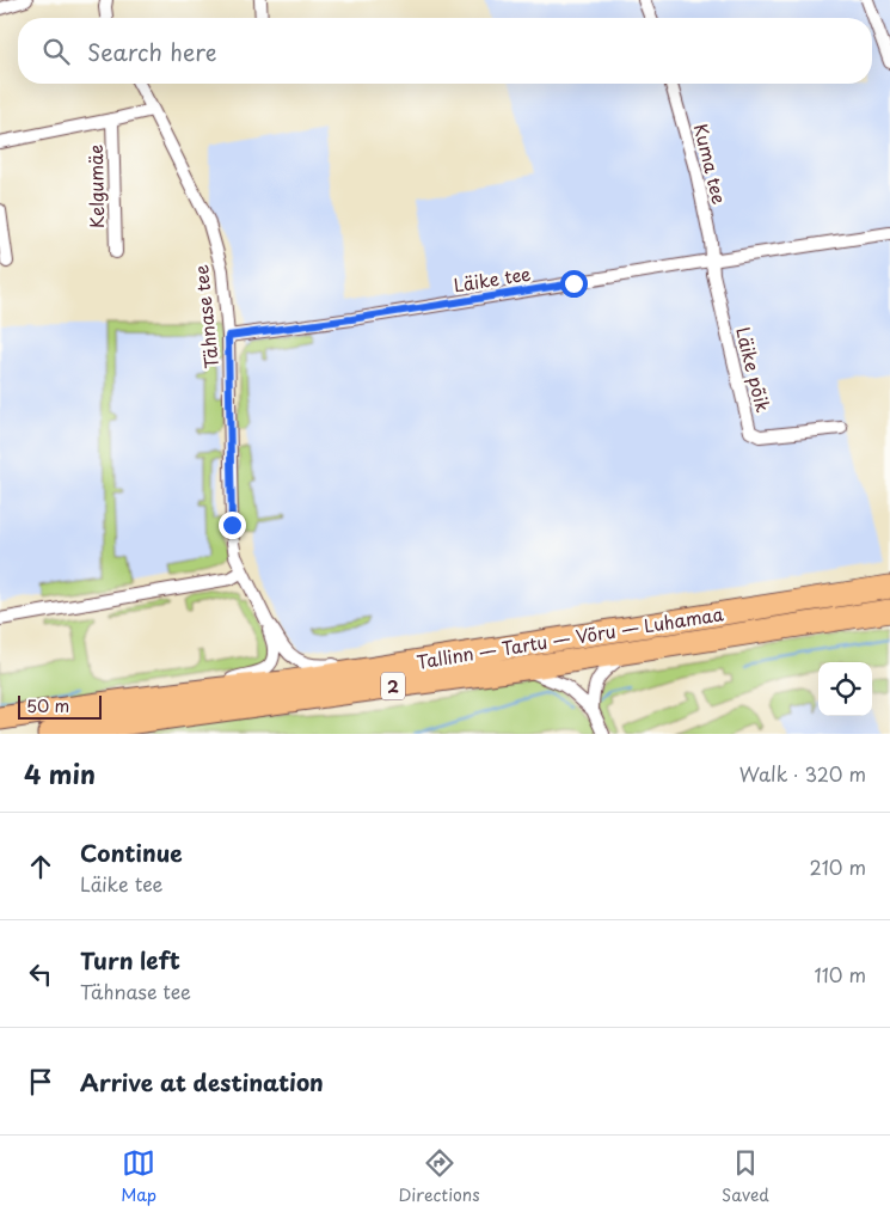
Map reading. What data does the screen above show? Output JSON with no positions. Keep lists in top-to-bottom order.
{
  "streets": {
    "highway": ["Tallinn — Tartu — Võru — Luhamaa", "2"],
    "street": [
      "Kuma tee",
      "Kelgumäe",
      "Läike tee",
      "Tähnase tee",
      "Läike põik"
    ]
  },
  "crossings": [
    ["Kuma tee", "Läike tee"],
    ["Kuma tee", "Läike põik"],
    ["Kelgumäe", "Tähnase tee"],
    ["Läike tee", "Tähnase tee"],
    ["Läike tee", "Läike põik"]
  ],
  "scale_bar": "50 m",
  "page": {
    "search": "Search here",
    "scale": "50 m",
    "heading": ["4 min", "Walk · 320 m"],
    "list": [
      ["Continue", "Läike tee", "210 m"],
      ["Turn left", "Tähnase tee", "110 m"],
      "Arrive at destination"
    ],
    "nav": ["Map", "Directions", "Saved"]
  }
}
